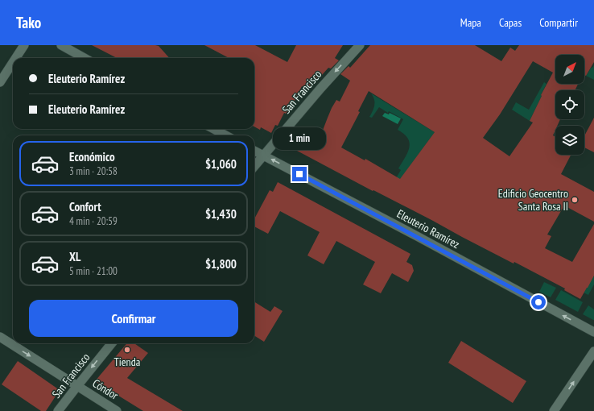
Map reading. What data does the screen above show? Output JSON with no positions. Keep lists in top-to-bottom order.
{
  "streets": {
    "street": ["San Francisco", "Eleuterio Ramírez", "Cóndor"]
  },
  "crossings": [
    ["San Francisco", "Eleuterio Ramírez"],
    ["San Francisco", "Cóndor"]
  ],
  "one_way": ["San Francisco", "Eleuterio Ramírez", "Cóndor"],
  "places": ["Edificio Geocentro Santa Rosa II", "Tienda"],
  "north": "top right",
  "page": {
    "header": "Tako",
    "nav": ["Mapa", "Capas", "Compartir"],
    "banner": ["Eleuterio Ramírez", "Eleuterio Ramírez"],
    "bubble": "1 min",
    "list": [
      {
        "name": "Económico",
        "note": "3 min · 20:58",
        "value": "$1,060"
      },
      {
        "name": "Confort",
        "note": "4 min · 20:59",
        "value": "$1,430"
      },
      {
        "name": "XL",
        "note": "5 min · 21:00",
        "value": "$1,800"
      }
    ],
    "buttons": "Confirmar"
  }
}
